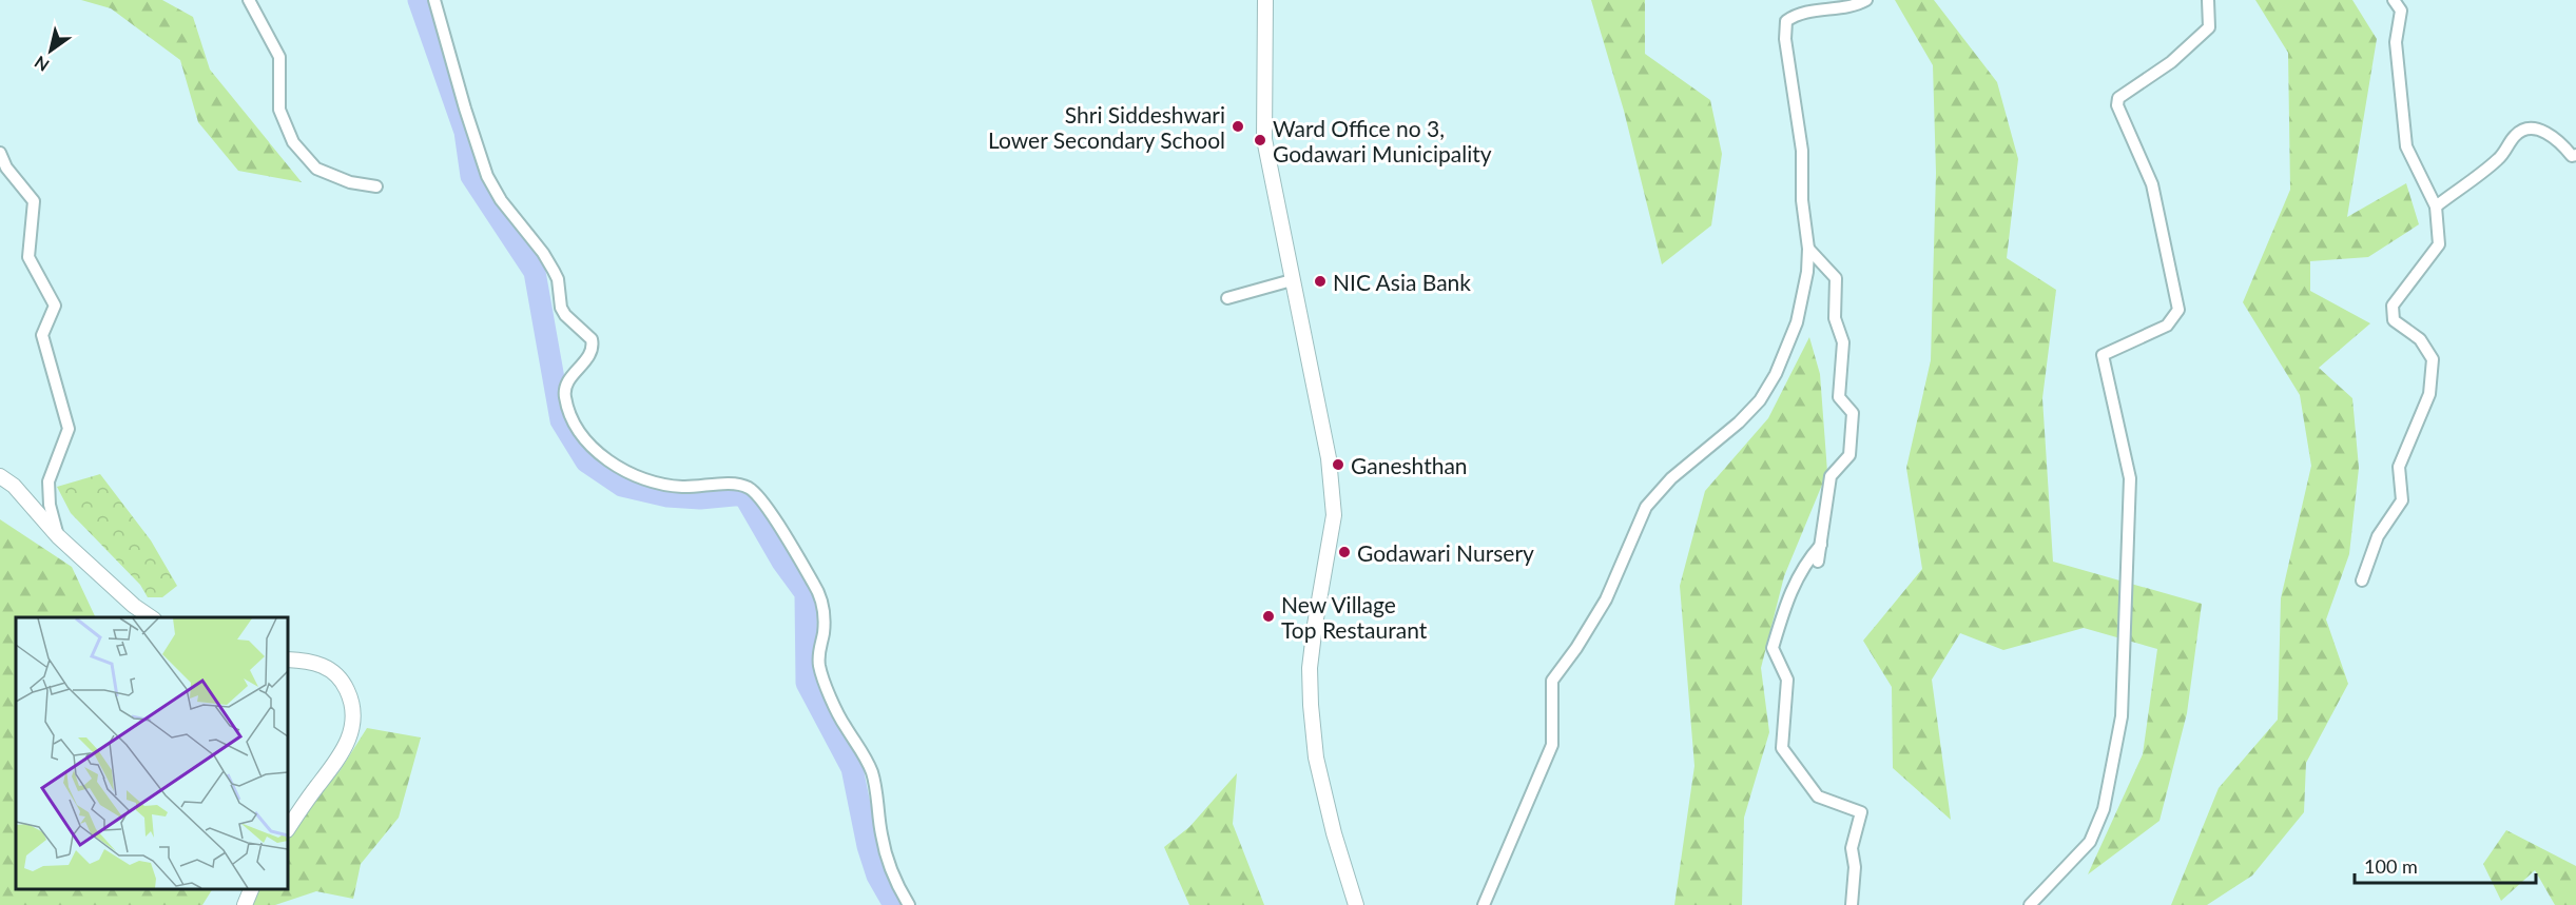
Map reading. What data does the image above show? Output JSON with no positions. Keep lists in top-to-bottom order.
{
  "places": [
    "Shri Siddeshwari Lower Secondary School",
    "Ward Office no 3, Godawari Municipality",
    "NIC Asia Bank",
    "Ganeshthan",
    "Godawari Nursery",
    "New Village Top Restaurant"
  ],
  "scale_bar": "100 m",
  "north": "bottom left"
}
